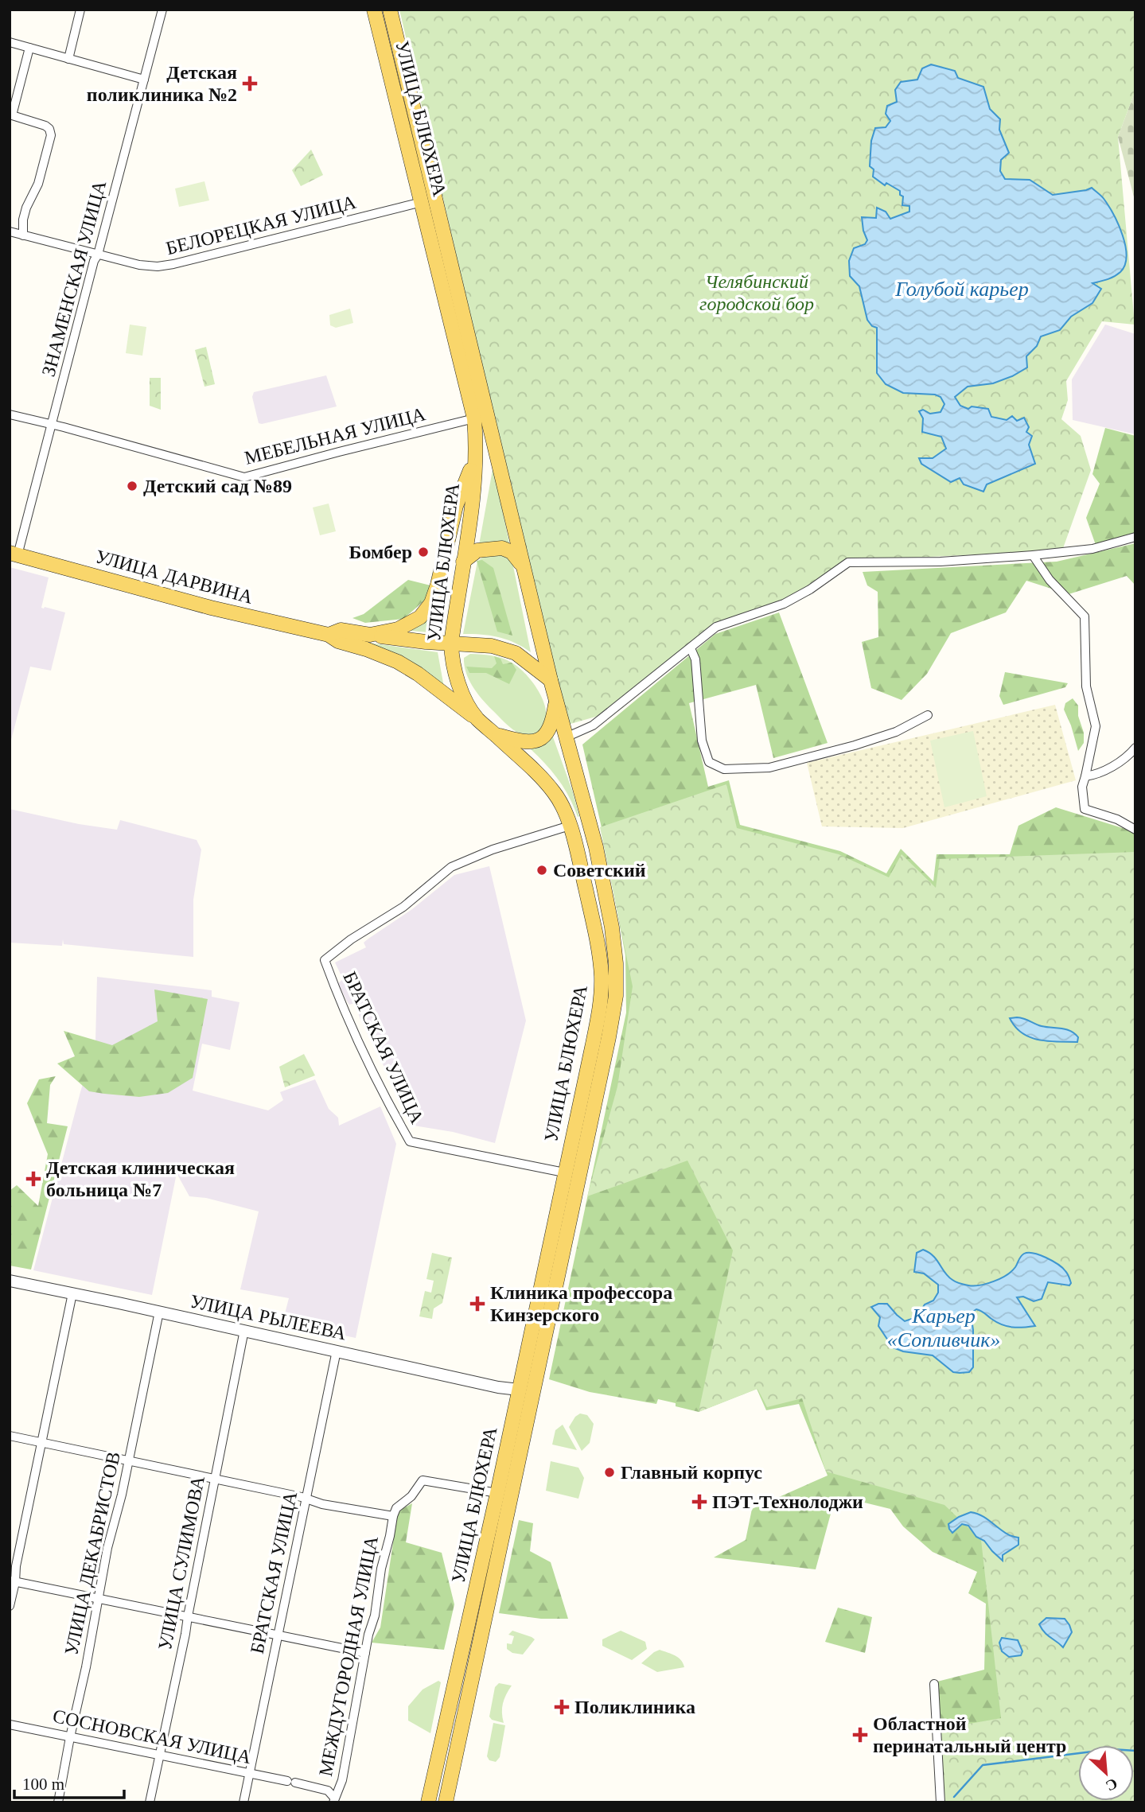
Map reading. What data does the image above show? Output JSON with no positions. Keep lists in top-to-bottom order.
{
  "streets": {
    "main road": ["УЛИЦА БЛЮХЕРА", "УЛИЦА ДАРВИНА"],
    "street": [
      "БЕЛОРЕЦКАЯ УЛИЦА",
      "ЗНАМЕНСКАЯ УЛИЦА",
      "МЕБЕЛЬНАЯ УЛИЦА",
      "БРАТСКАЯ УЛИЦА",
      "УЛИЦА РЫЛЕЕВА",
      "УЛИЦА ДЕКАБРИСТОВ",
      "УЛИЦА СУЛИМОВА",
      "МЕЖДУГОРОДНАЯ УЛИЦА",
      "СОСНОВСКАЯ УЛИЦА"
    ]
  },
  "crossings": [
    ["УЛИЦА БЛЮХЕРА", "БЕЛОРЕЦКАЯ УЛИЦА"],
    ["УЛИЦА БЛЮХЕРА", "МЕБЕЛЬНАЯ УЛИЦА"],
    ["УЛИЦА БЛЮХЕРА", "УЛИЦА ДАРВИНА"],
    ["УЛИЦА БЛЮХЕРА", "БРАТСКАЯ УЛИЦА"],
    ["УЛИЦА БЛЮХЕРА", "УЛИЦА РЫЛЕЕВА"],
    ["БЕЛОРЕЦКАЯ УЛИЦА", "ЗНАМЕНСКАЯ УЛИЦА"],
    ["ЗНАМЕНСКАЯ УЛИЦА", "МЕБЕЛЬНАЯ УЛИЦА"],
    ["ЗНАМЕНСКАЯ УЛИЦА", "УЛИЦА ДАРВИНА"],
    ["БРАТСКАЯ УЛИЦА", "УЛИЦА РЫЛЕЕВА"],
    ["БРАТСКАЯ УЛИЦА", "СОСНОВСКАЯ УЛИЦА"],
    ["УЛИЦА РЫЛЕЕВА", "УЛИЦА ДЕКАБРИСТОВ"],
    ["УЛИЦА РЫЛЕЕВА", "УЛИЦА СУЛИМОВА"],
    ["УЛИЦА ДЕКАБРИСТОВ", "СОСНОВСКАЯ УЛИЦА"],
    ["УЛИЦА СУЛИМОВА", "СОСНОВСКАЯ УЛИЦА"],
    ["МЕЖДУГОРОДНАЯ УЛИЦА", "СОСНОВСКАЯ УЛИЦА"]
  ],
  "water": ["Голубой карьер", "Карьер «Сопливчик»"],
  "parks": ["Челябинский городской бор"],
  "places": {
    "health": [
      "Детская поликлиника №2",
      "Детская клиническая больница №7",
      "Клиника профессора Кинзерского",
      "ПЭТ-Технолоджи",
      "Поликлиника",
      "Областной перинатальный центр"
    ],
    "other": [
      "Детский сад №89",
      "Бомбер",
      "Советский",
      "Главный корпус"
    ]
  },
  "scale_bar": "100 m",
  "north": "bottom right"
}
